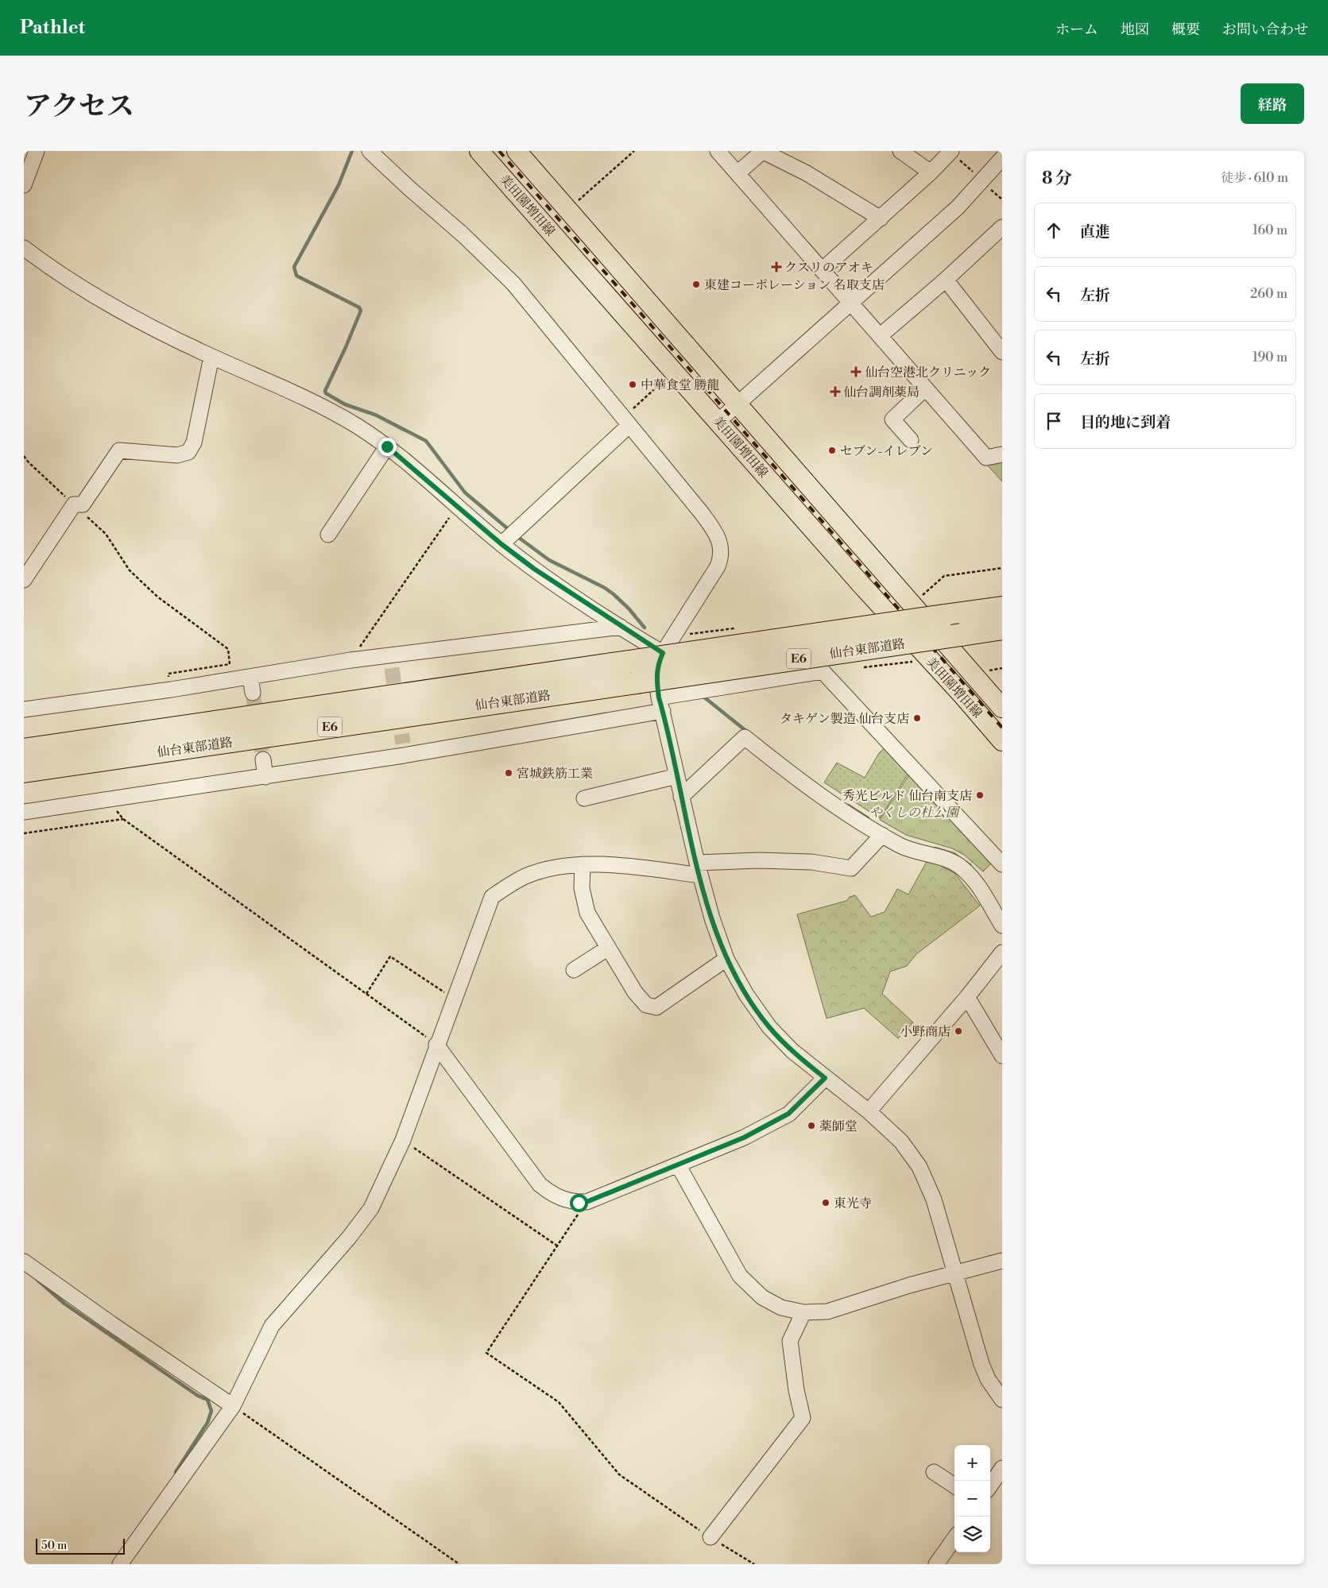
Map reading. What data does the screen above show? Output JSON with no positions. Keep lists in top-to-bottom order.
{
  "streets": {
    "highway": ["仙台東部道路", "E6"],
    "main road": ["美田園増田線"]
  },
  "parks": ["やくしの杜公園"],
  "places": {
    "health": ["クスリのアオキ", "仙台空港北クリニック", "仙台調剤薬局"],
    "other": [
      "東建コーポレーション 名取支店",
      "中華食堂 勝龍",
      "セブン-イレブン",
      "タキゲン製造 仙台支店",
      "宮城鉄筋工業",
      "秀光ビルド 仙台南支店",
      "小野商店",
      "薬師堂",
      "東光寺"
    ]
  },
  "scale_bar": "50 m",
  "page": {
    "header": "Pathlet",
    "nav": [
      "ホーム",
      "地図",
      "概要",
      "お問い合わせ"
    ],
    "title": "アクセス",
    "buttons": "経路",
    "heading": ["8 分", "徒歩 · 610 m"],
    "list": [
      ["直進", "160 m"],
      ["左折", "260 m"],
      ["左折", "190 m"],
      "目的地に到着"
    ],
    "map_buttons": ["+", "−"],
    "scale": "50 m"
  }
}
